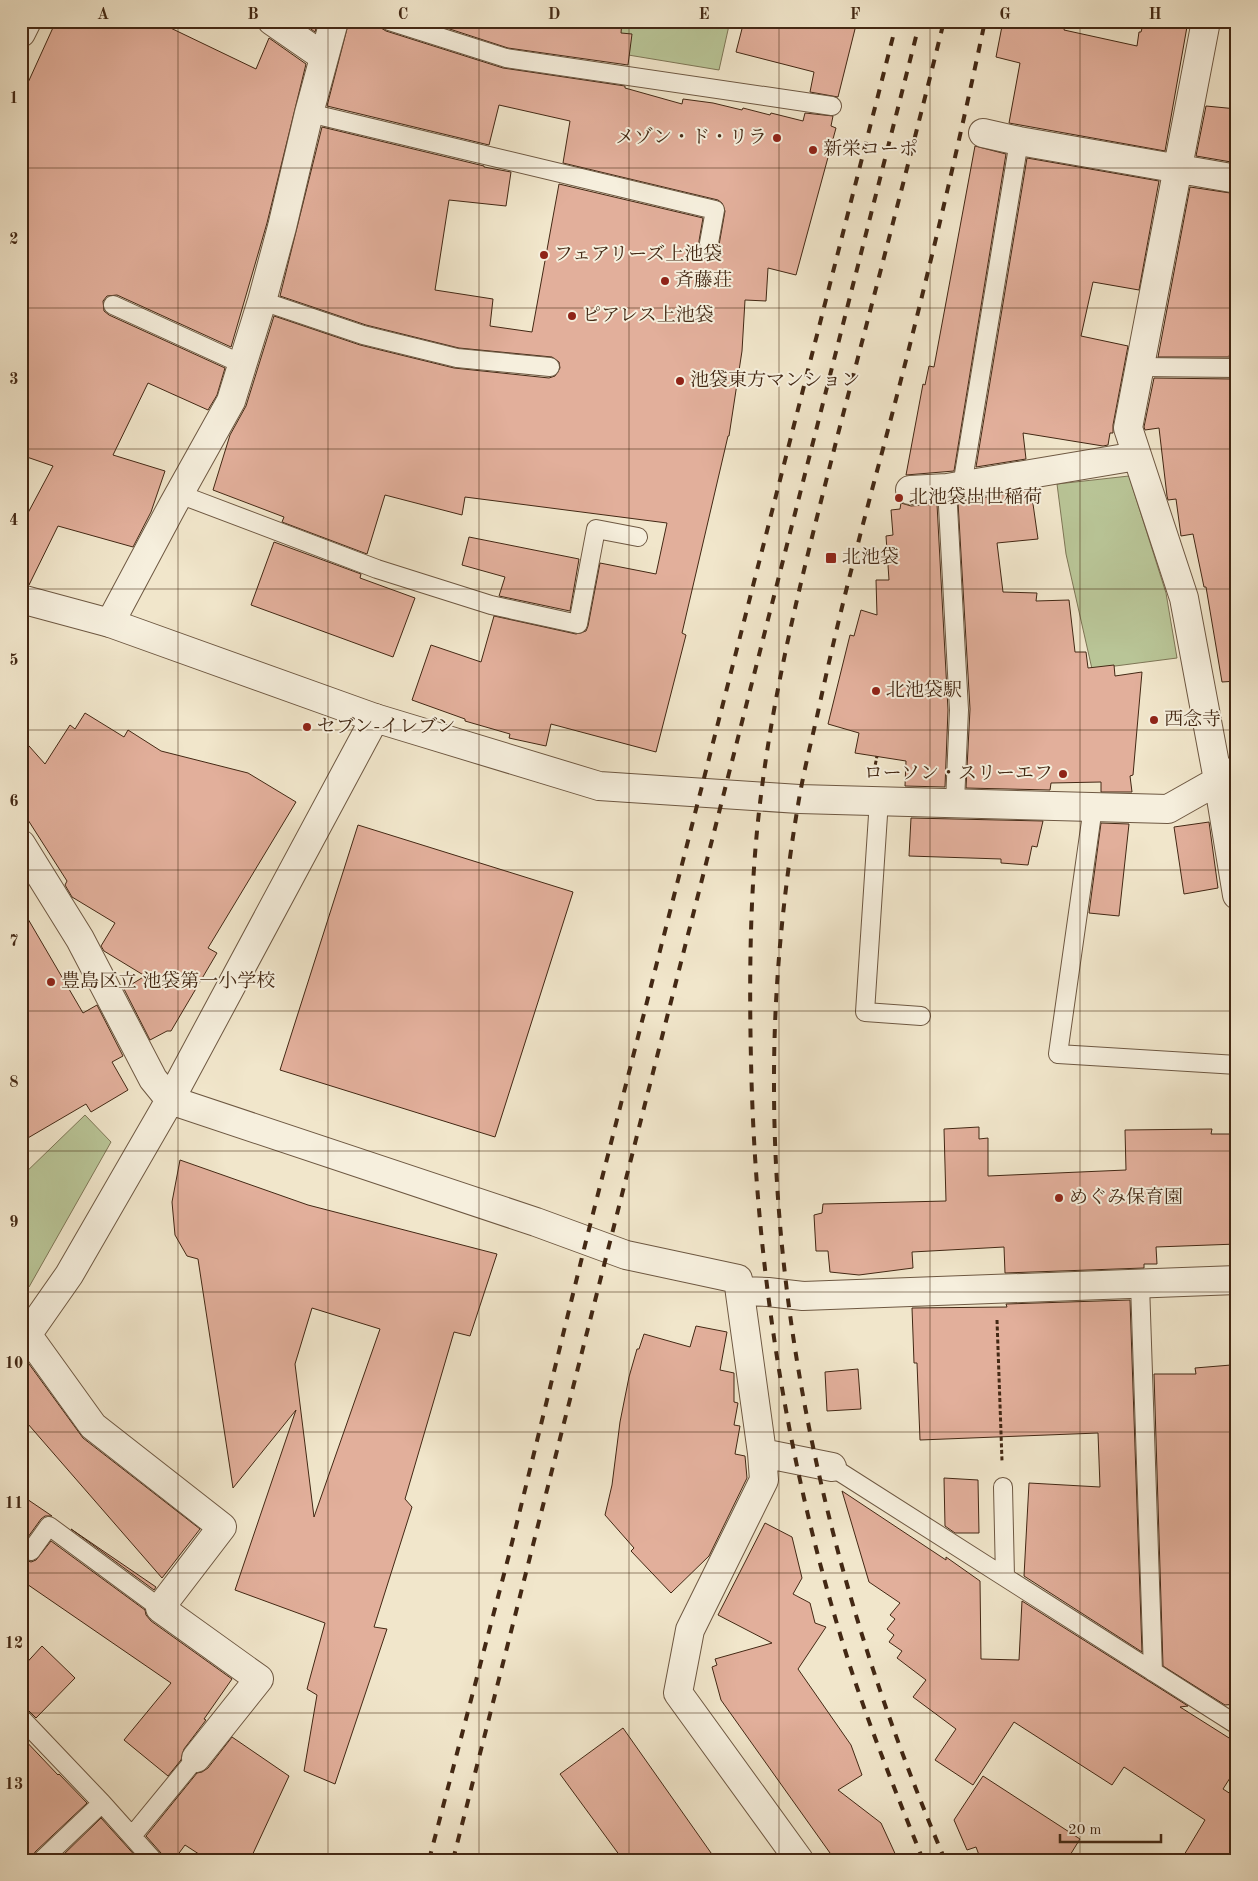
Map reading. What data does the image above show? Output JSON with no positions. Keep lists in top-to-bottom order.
{
  "places": {
    "other": [
      "メゾン・ド・リラ",
      "新栄コーポ",
      "フェアリーズ上池袋",
      "斉藤荘",
      "ピアレス上池袋",
      "池袋東方マンション",
      "北池袋出世稲荷",
      "北池袋駅",
      "西念寺",
      "セブン-イレブン",
      "ローソン・スリーエフ",
      "豊島区立 池袋第一小学校",
      "めぐみ保育園"
    ],
    "transit": ["北池袋"]
  },
  "scale_bar": "20 m",
  "grid": {
    "columns": [
      "A",
      "B",
      "C",
      "D",
      "E",
      "F",
      "G",
      "H"
    ],
    "rows": [
      "1",
      "2",
      "3",
      "4",
      "5",
      "6",
      "7",
      "8",
      "9",
      "10",
      "11",
      "12",
      "13"
    ]
  }
}
